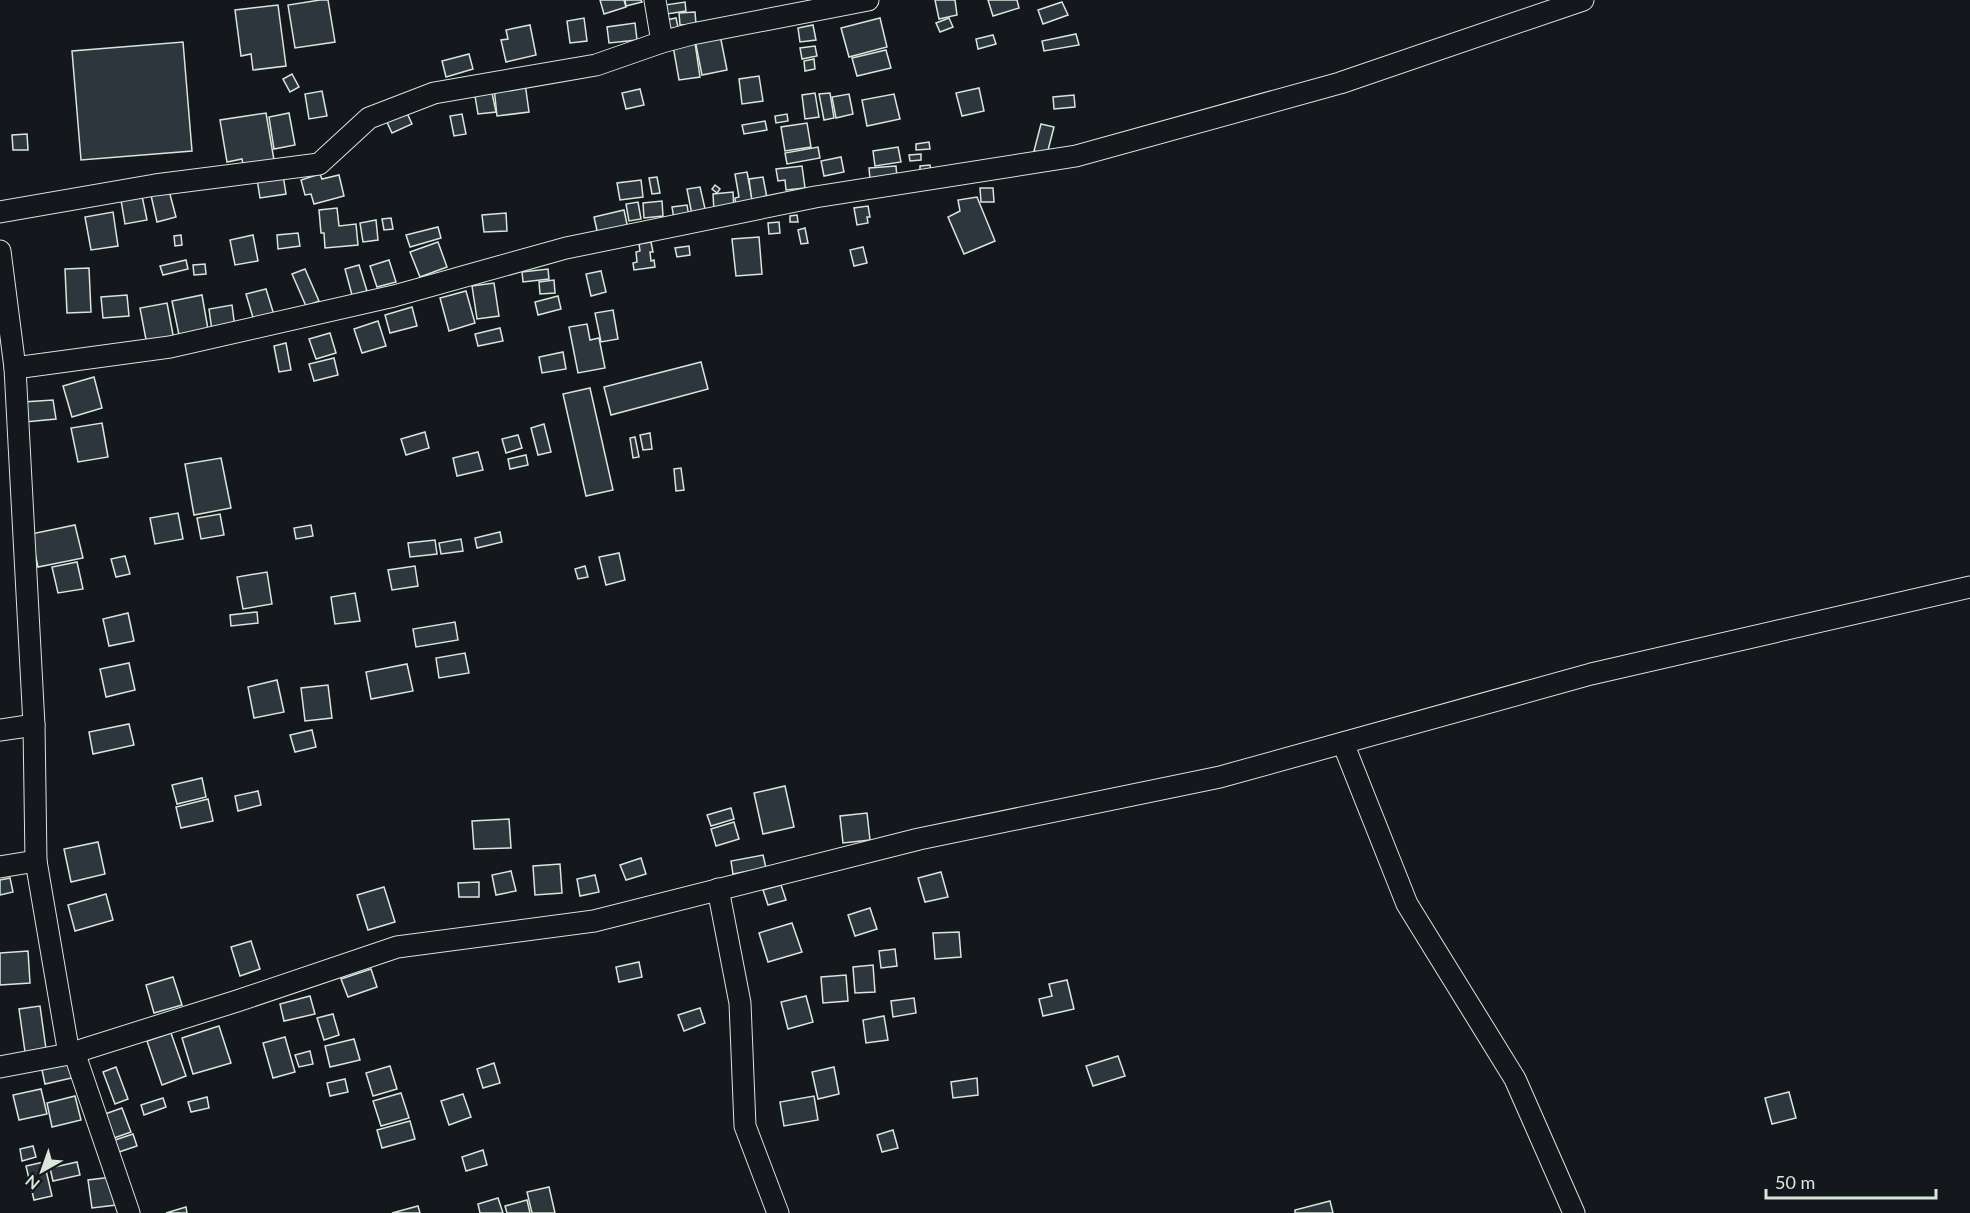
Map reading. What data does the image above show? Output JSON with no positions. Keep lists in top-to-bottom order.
{
  "scale_bar": "50 m",
  "north": "bottom left"
}
